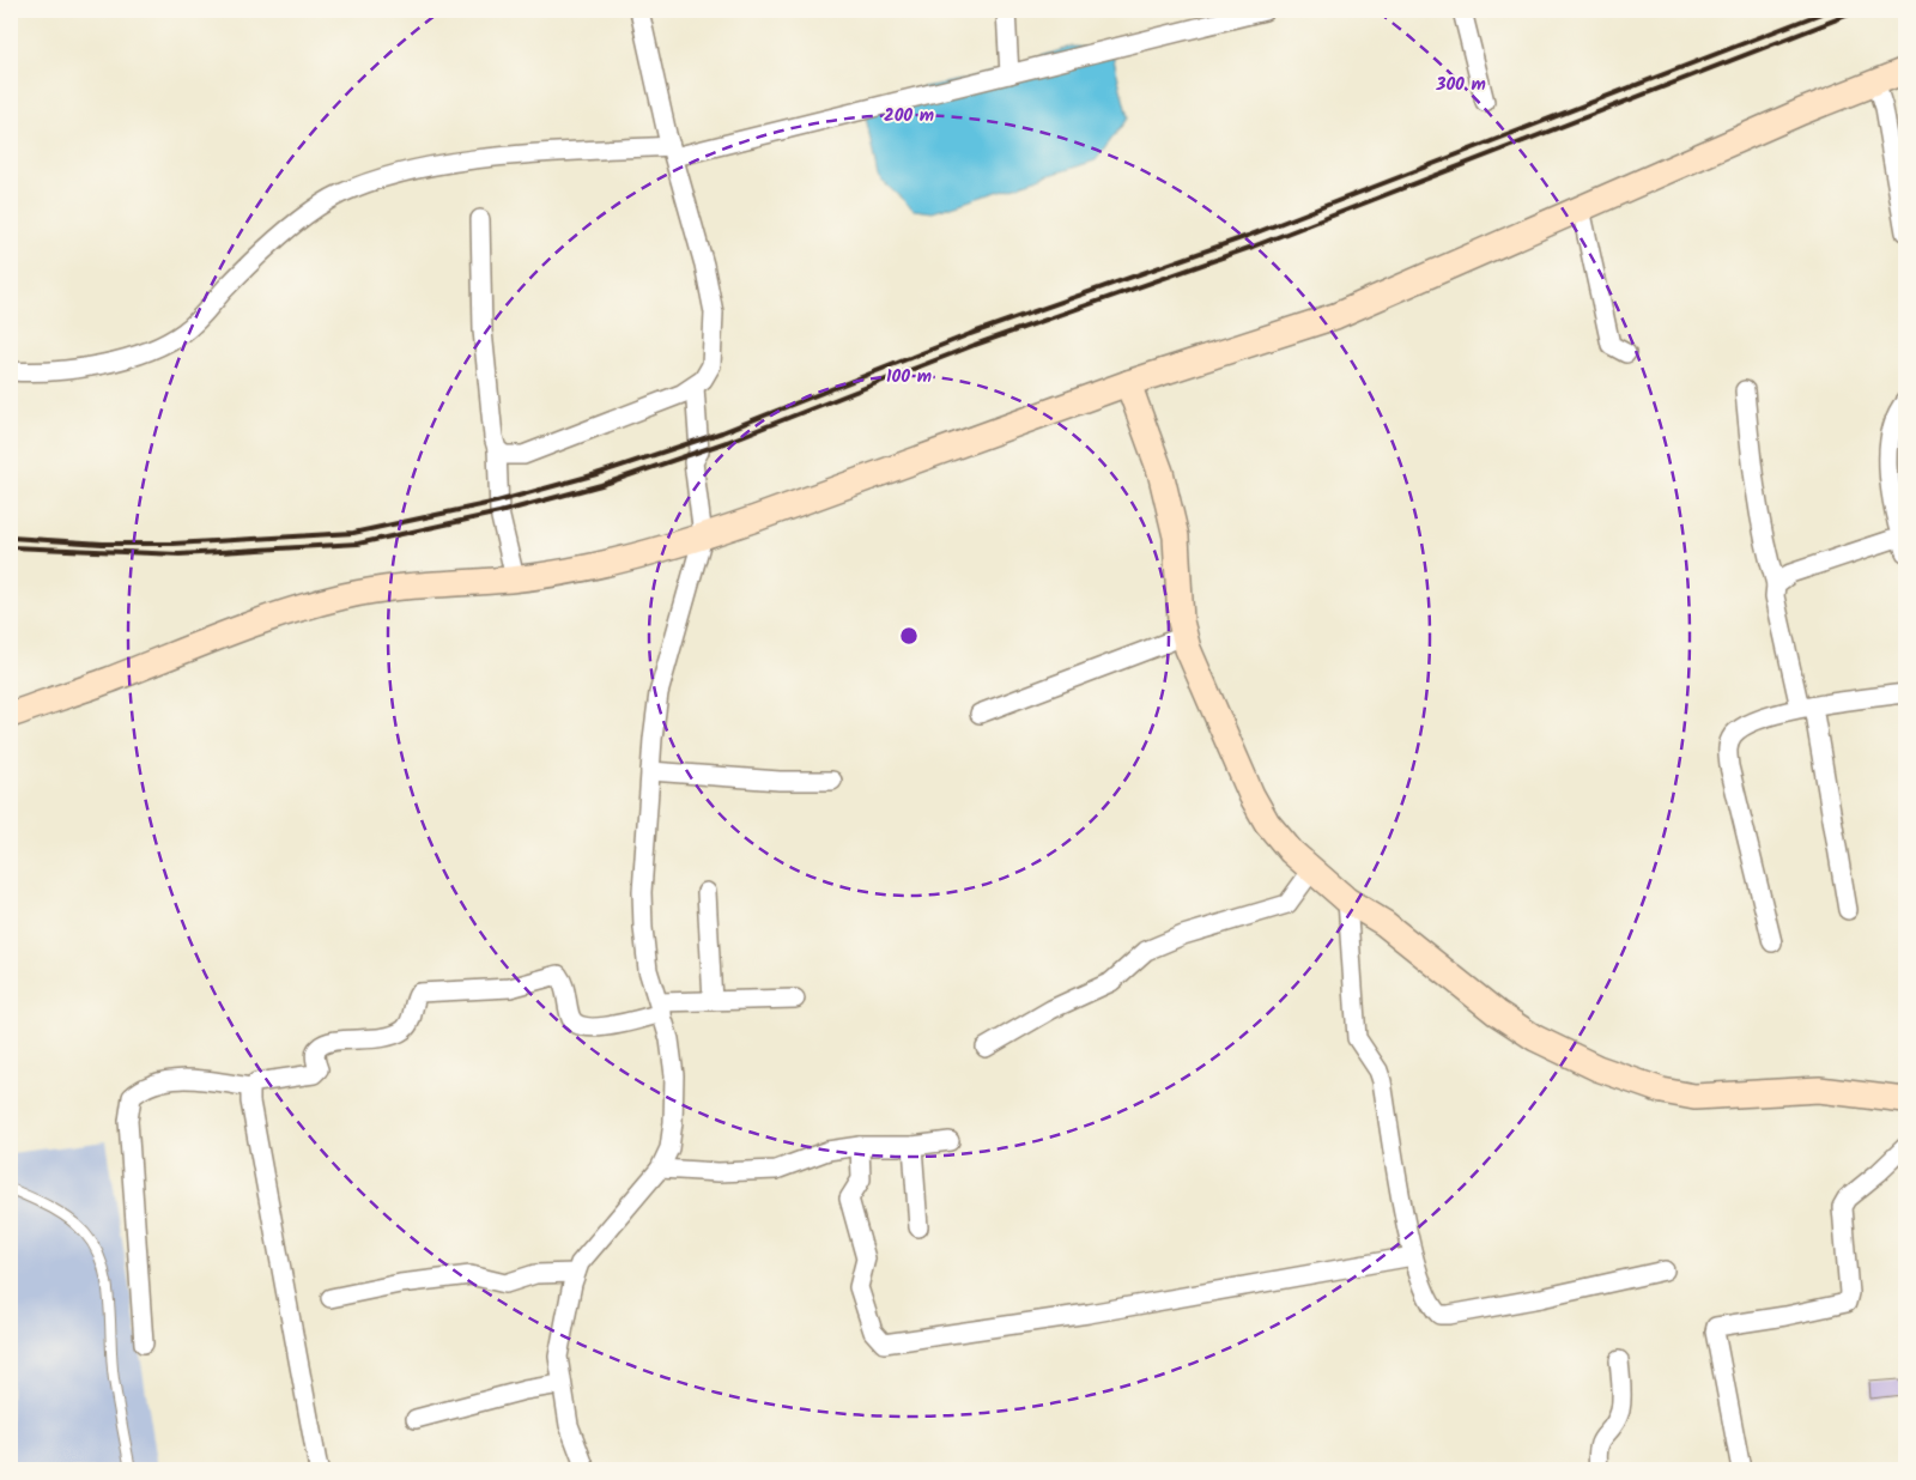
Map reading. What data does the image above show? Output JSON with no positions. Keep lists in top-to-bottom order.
{
  "rings": ["300 m", "200 m", "100 m"]
}
